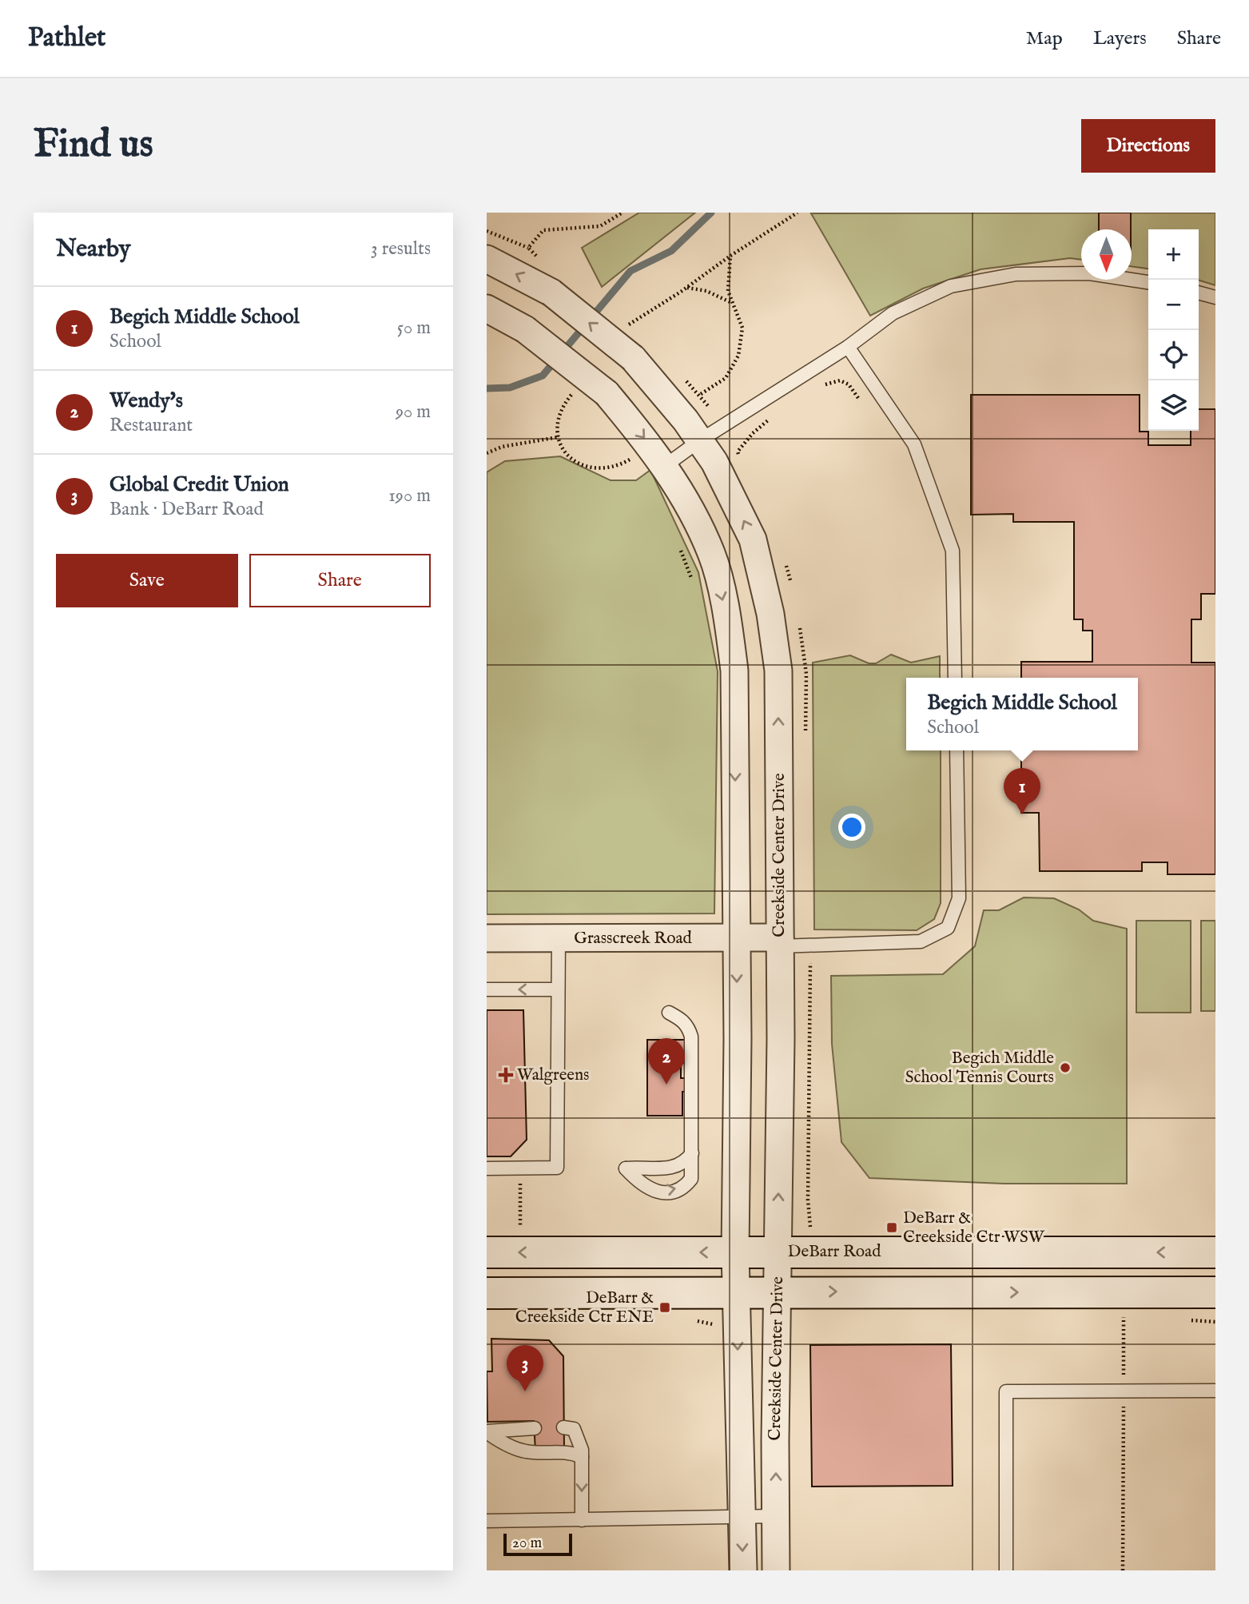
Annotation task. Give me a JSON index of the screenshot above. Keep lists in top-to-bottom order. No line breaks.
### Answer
{"streets":{"main road":["DeBarr Road"],"street":["Creekside Center Drive","Grasscreek Road"]},"crossings":[["Creekside Center Drive","Grasscreek Road"],["Creekside Center Drive","DeBarr Road"]],"places":{"other":["Begich Middle School Tennis Courts"],"health":["Walgreens"],"transit":["DeBarr & Creekside Ctr WSW","DeBarr & Creekside Ctr ENE"]},"scale_bar":"20 m","north":"bottom","page":{"header":"Pathlet","nav":["Map","Layers","Share"],"buttons":["Directions",["Save","Share"]],"title":"Find us","heading":["Nearby","3 results"],"map_buttons":["+","−"],"list":[{"mark":"1","name":"Begich Middle School","note":"School","value":"50 m"},{"mark":"2","name":"Wendy's","note":"Restaurant","value":"90 m"},{"mark":"3","name":"Global Credit Union","note":"Bank · DeBarr Road","value":"190 m"}],"popup":["Begich Middle School","School"],"pins":["1","2","3"],"scale":"20 m"}}
